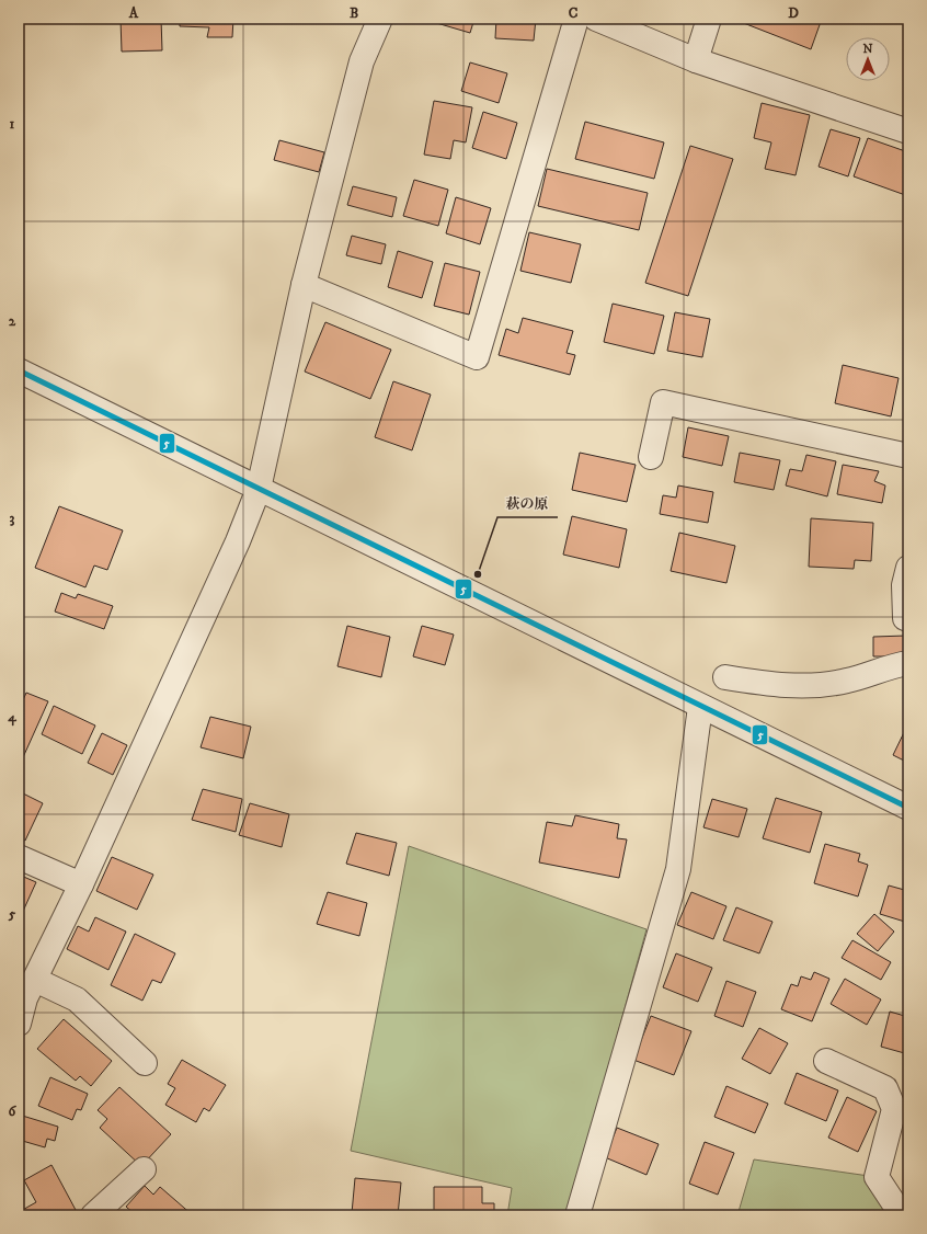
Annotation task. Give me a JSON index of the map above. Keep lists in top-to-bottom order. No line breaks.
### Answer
{"places":["萩の原"],"lines":["transit line 5"],"north":"top","grid":{"columns":["A","B","C","D"],"rows":["1","2","3","4","5","6"]}}
